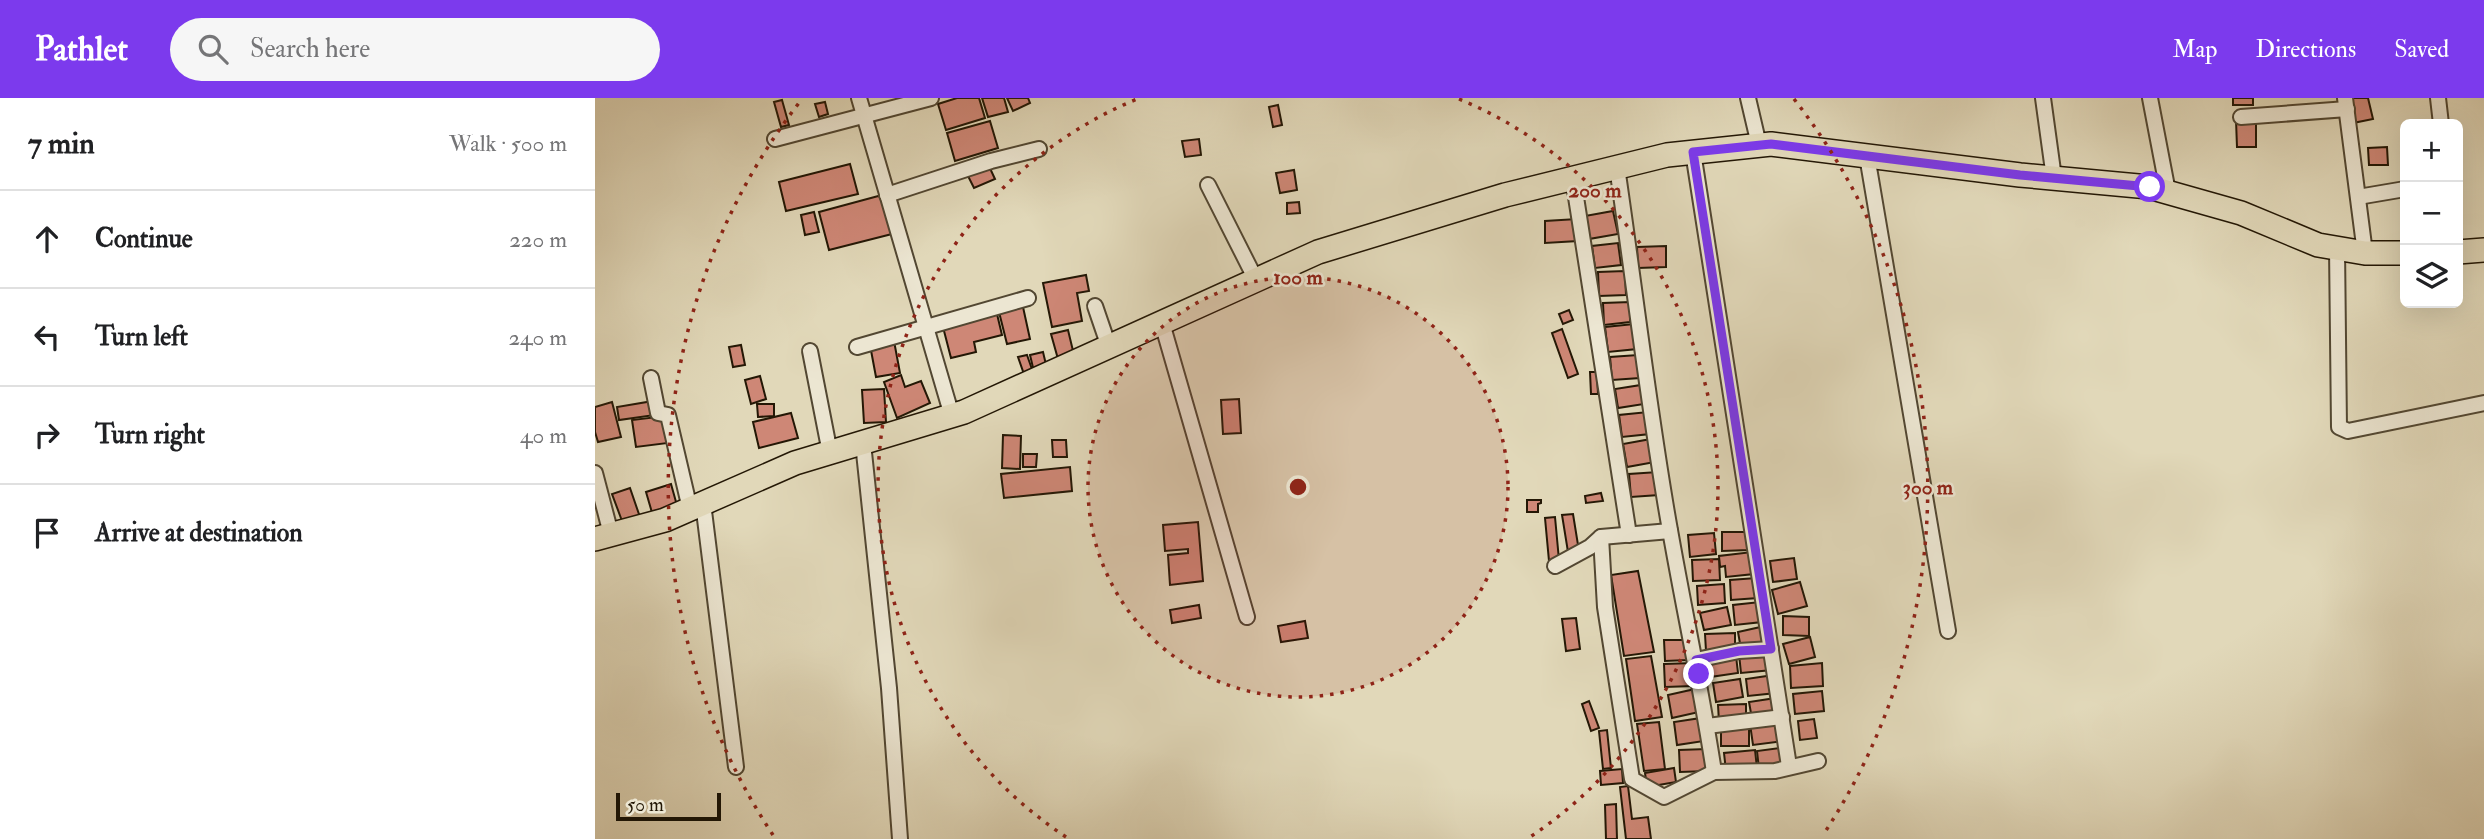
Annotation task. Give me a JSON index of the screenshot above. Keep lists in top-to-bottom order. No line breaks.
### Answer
{"scale_bar":"50 m","page":{"header":"Pathlet","search":"Search here","nav":["Map","Directions","Saved"],"heading":["7 min","Walk · 500 m"],"map_buttons":["+","−"],"list":[["Continue","220 m"],["Turn left","240 m"],["Turn right","40 m"],"Arrive at destination"],"scale":"50 m"},"rings":["200 m","100 m","300 m"]}
